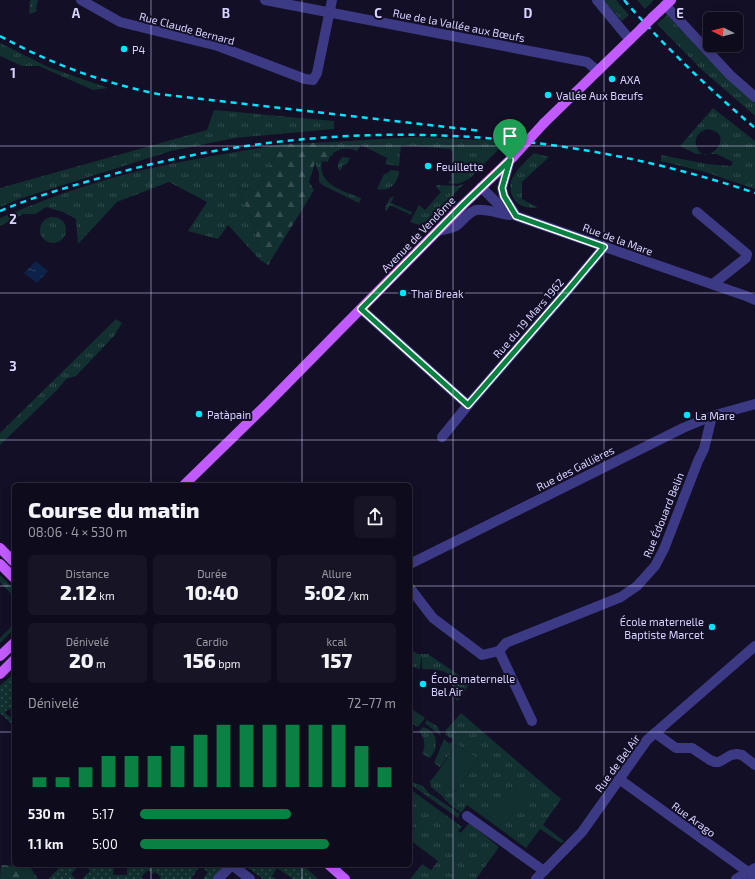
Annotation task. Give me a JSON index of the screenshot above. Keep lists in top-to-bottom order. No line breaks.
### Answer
{"streets":{"main road":["Avenue de Vendôme"],"street":["Rue de la Vallée aux Bœufs","Rue Claude Bernard","Rue de la Mare","Rue du 19 Mars 1962","Rue des Gallières","Rue Édouard Belin","Rue de Bel Air","Rue Arago"]},"crossings":[["Rue de la Vallée aux Bœufs","Rue Claude Bernard"],["Rue de la Vallée aux Bœufs","Avenue de Vendôme"],["Avenue de Vendôme","Rue de la Mare"],["Rue de la Mare","Rue du 19 Mars 1962"],["Rue des Gallières","Rue Édouard Belin"],["Rue de Bel Air","Rue Arago"]],"places":["P4","AXA","Vallée Aux Bœufs","Feuillette","Thaï Break","Patàpain","La Mare","École maternelle Baptiste Marcet","École maternelle Bel Air"],"north":"left","page":{"heading":["Course du matin","08:06 · 4 × 530 m"],"stats":[["Distance","2.12 km"],["Durée","10:40"],["Allure","5:02 /km"],["Dénivelé","20 m"],["Cardio","156 bpm"],["kcal","157"]],"chart":["Dénivelé","72–77 m"],"list":[{"name":"530 m","note":"5:17"},{"name":"1.1 km","note":"5:00"}]},"grid":{"columns":["A","B","C","D","E"],"rows":["1","2","3"]}}
